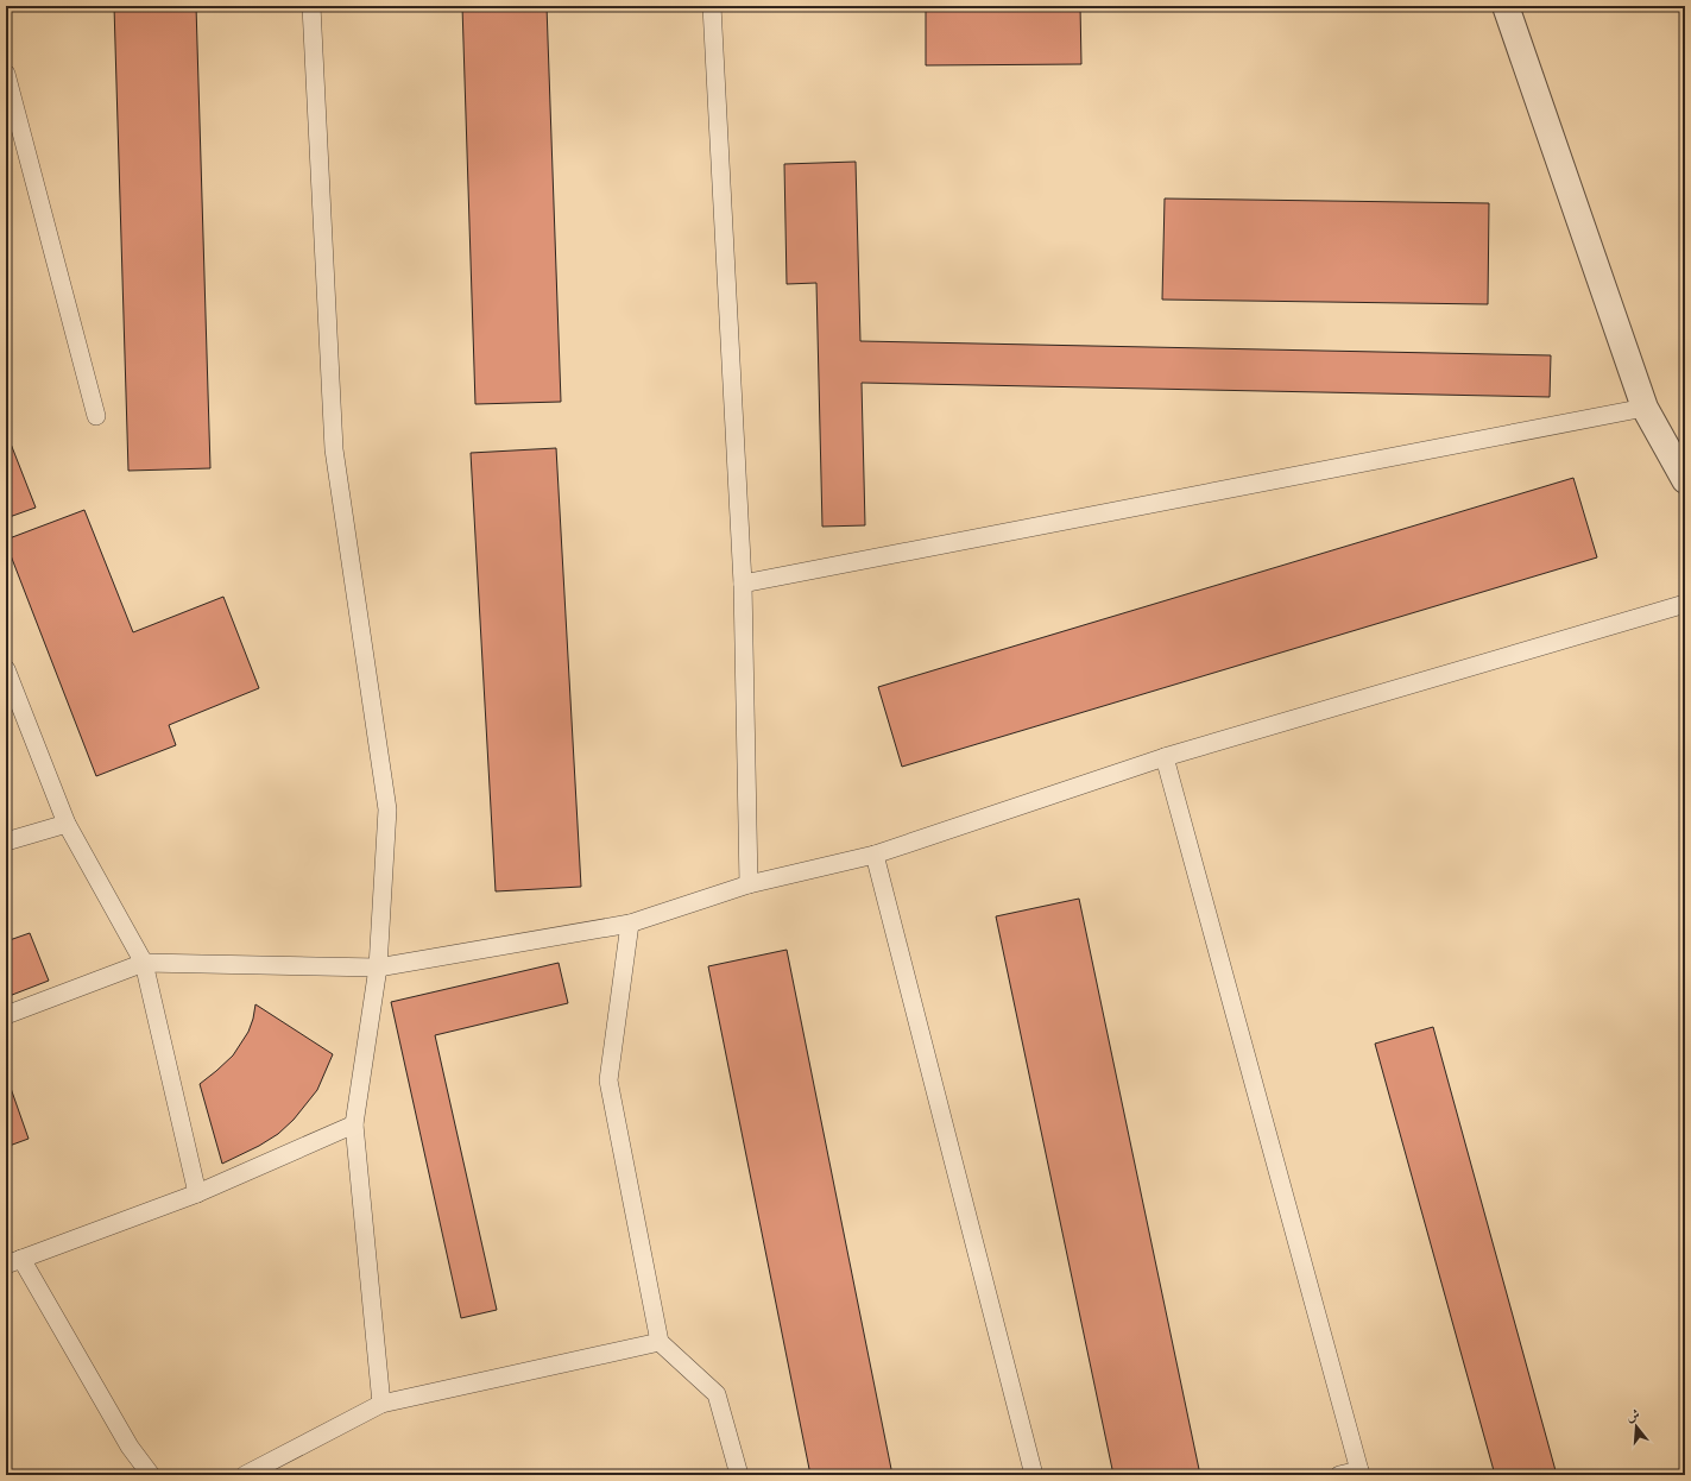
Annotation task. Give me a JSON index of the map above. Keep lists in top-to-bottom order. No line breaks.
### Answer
{"north":"top"}
